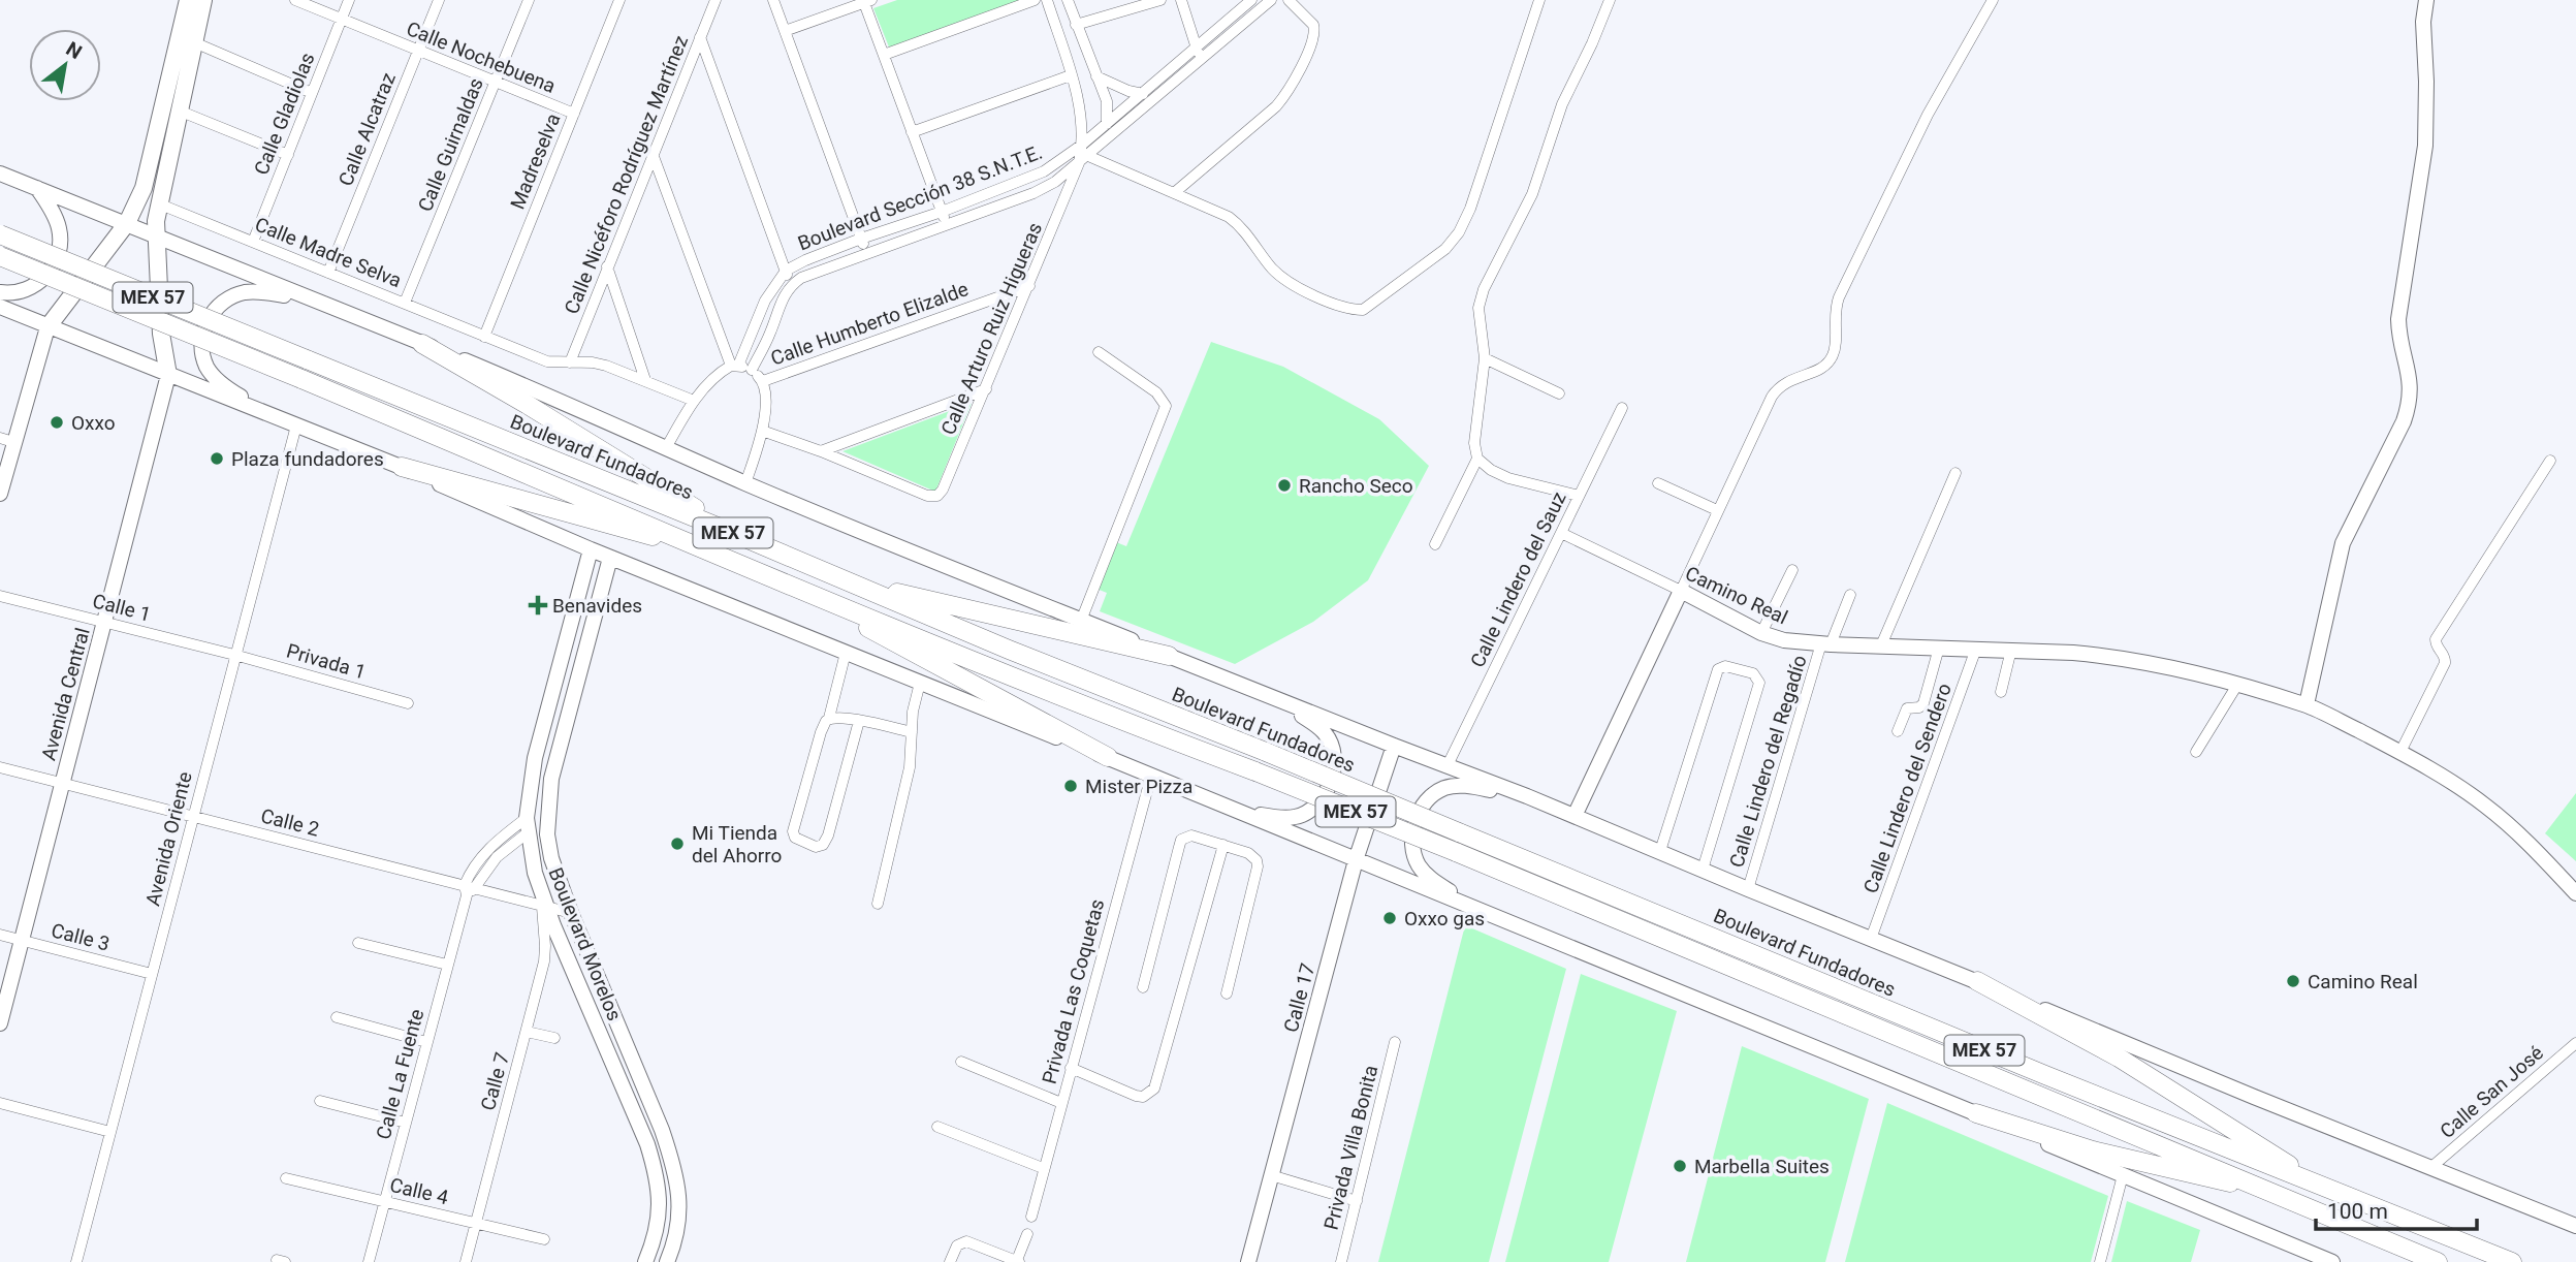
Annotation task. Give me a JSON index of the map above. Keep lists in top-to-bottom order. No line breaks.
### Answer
{"streets":{"highway":["MEX 57","Boulevard Fundadores"],"main road":["Camino Real","Avenida Central","Boulevard Morelos","Calle 17"],"street":["Calle Nochebuena","Calle Gladiolas","Calle Alcatraz","Calle Guirnaldas","Madreselva","Calle Nicéforo Rodríguez Martínez","Boulevard Sección 38 S.N.T.E.","Calle Madre Selva","Calle Humberto Elizalde","Calle Arturo Ruiz Higueras","Calle Lindero del Sauz","Calle 1","Privada 1","Calle Lindero del Regadío","Calle Lindero del Sendero","Calle 2","Avenida Oriente","Calle 3","Privada Las Coquetas","Calle La Fuente","Calle 7","Calle San José","Privada Villa Bonita","Calle 4"]},"crossings":[["Calle Nochebuena","Calle Gladiolas"],["Calle Nochebuena","Calle Alcatraz"],["Calle Nochebuena","Calle Guirnaldas"],["Calle Nochebuena","Madreselva"],["Calle Gladiolas","Calle Madre Selva"],["Calle Alcatraz","Calle Madre Selva"],["Calle Guirnaldas","Calle Madre Selva"],["Madreselva","Calle Madre Selva"],["Calle Nicéforo Rodríguez Martínez","Calle Madre Selva"],["Boulevard Sección 38 S.N.T.E.","Calle Madre Selva"],["Boulevard Sección 38 S.N.T.E.","Calle Arturo Ruiz Higueras"],["Calle Humberto Elizalde","Calle Arturo Ruiz Higueras"],["Calle Lindero del Sauz","Camino Real"],["Camino Real","Calle Lindero del Regadío"],["Camino Real","Calle Lindero del Sendero"],["Calle 1","Privada 1"],["Calle 1","Avenida Central"],["Calle 1","Avenida Oriente"],["Privada 1","Avenida Oriente"],["Avenida Central","Calle 2"],["Avenida Central","Calle 3"],["Calle 2","Avenida Oriente"],["Calle 2","Boulevard Morelos"],["Calle 2","Calle La Fuente"],["Calle 2","Calle 7"],["Avenida Oriente","Calle 3"],["Boulevard Morelos","Calle La Fuente"],["Boulevard Morelos","Calle 7"],["Calle La Fuente","Calle 4"],["Calle 7","Calle 4"]],"places":{"other":["Oxxo","Plaza fundadores","Rancho Seco","Mister Pizza","Mi Tienda del Ahorro","Oxxo gas","Camino Real","Marbella Suites"],"health":["Benavides"]},"scale_bar":"100 m","north":"top right"}
